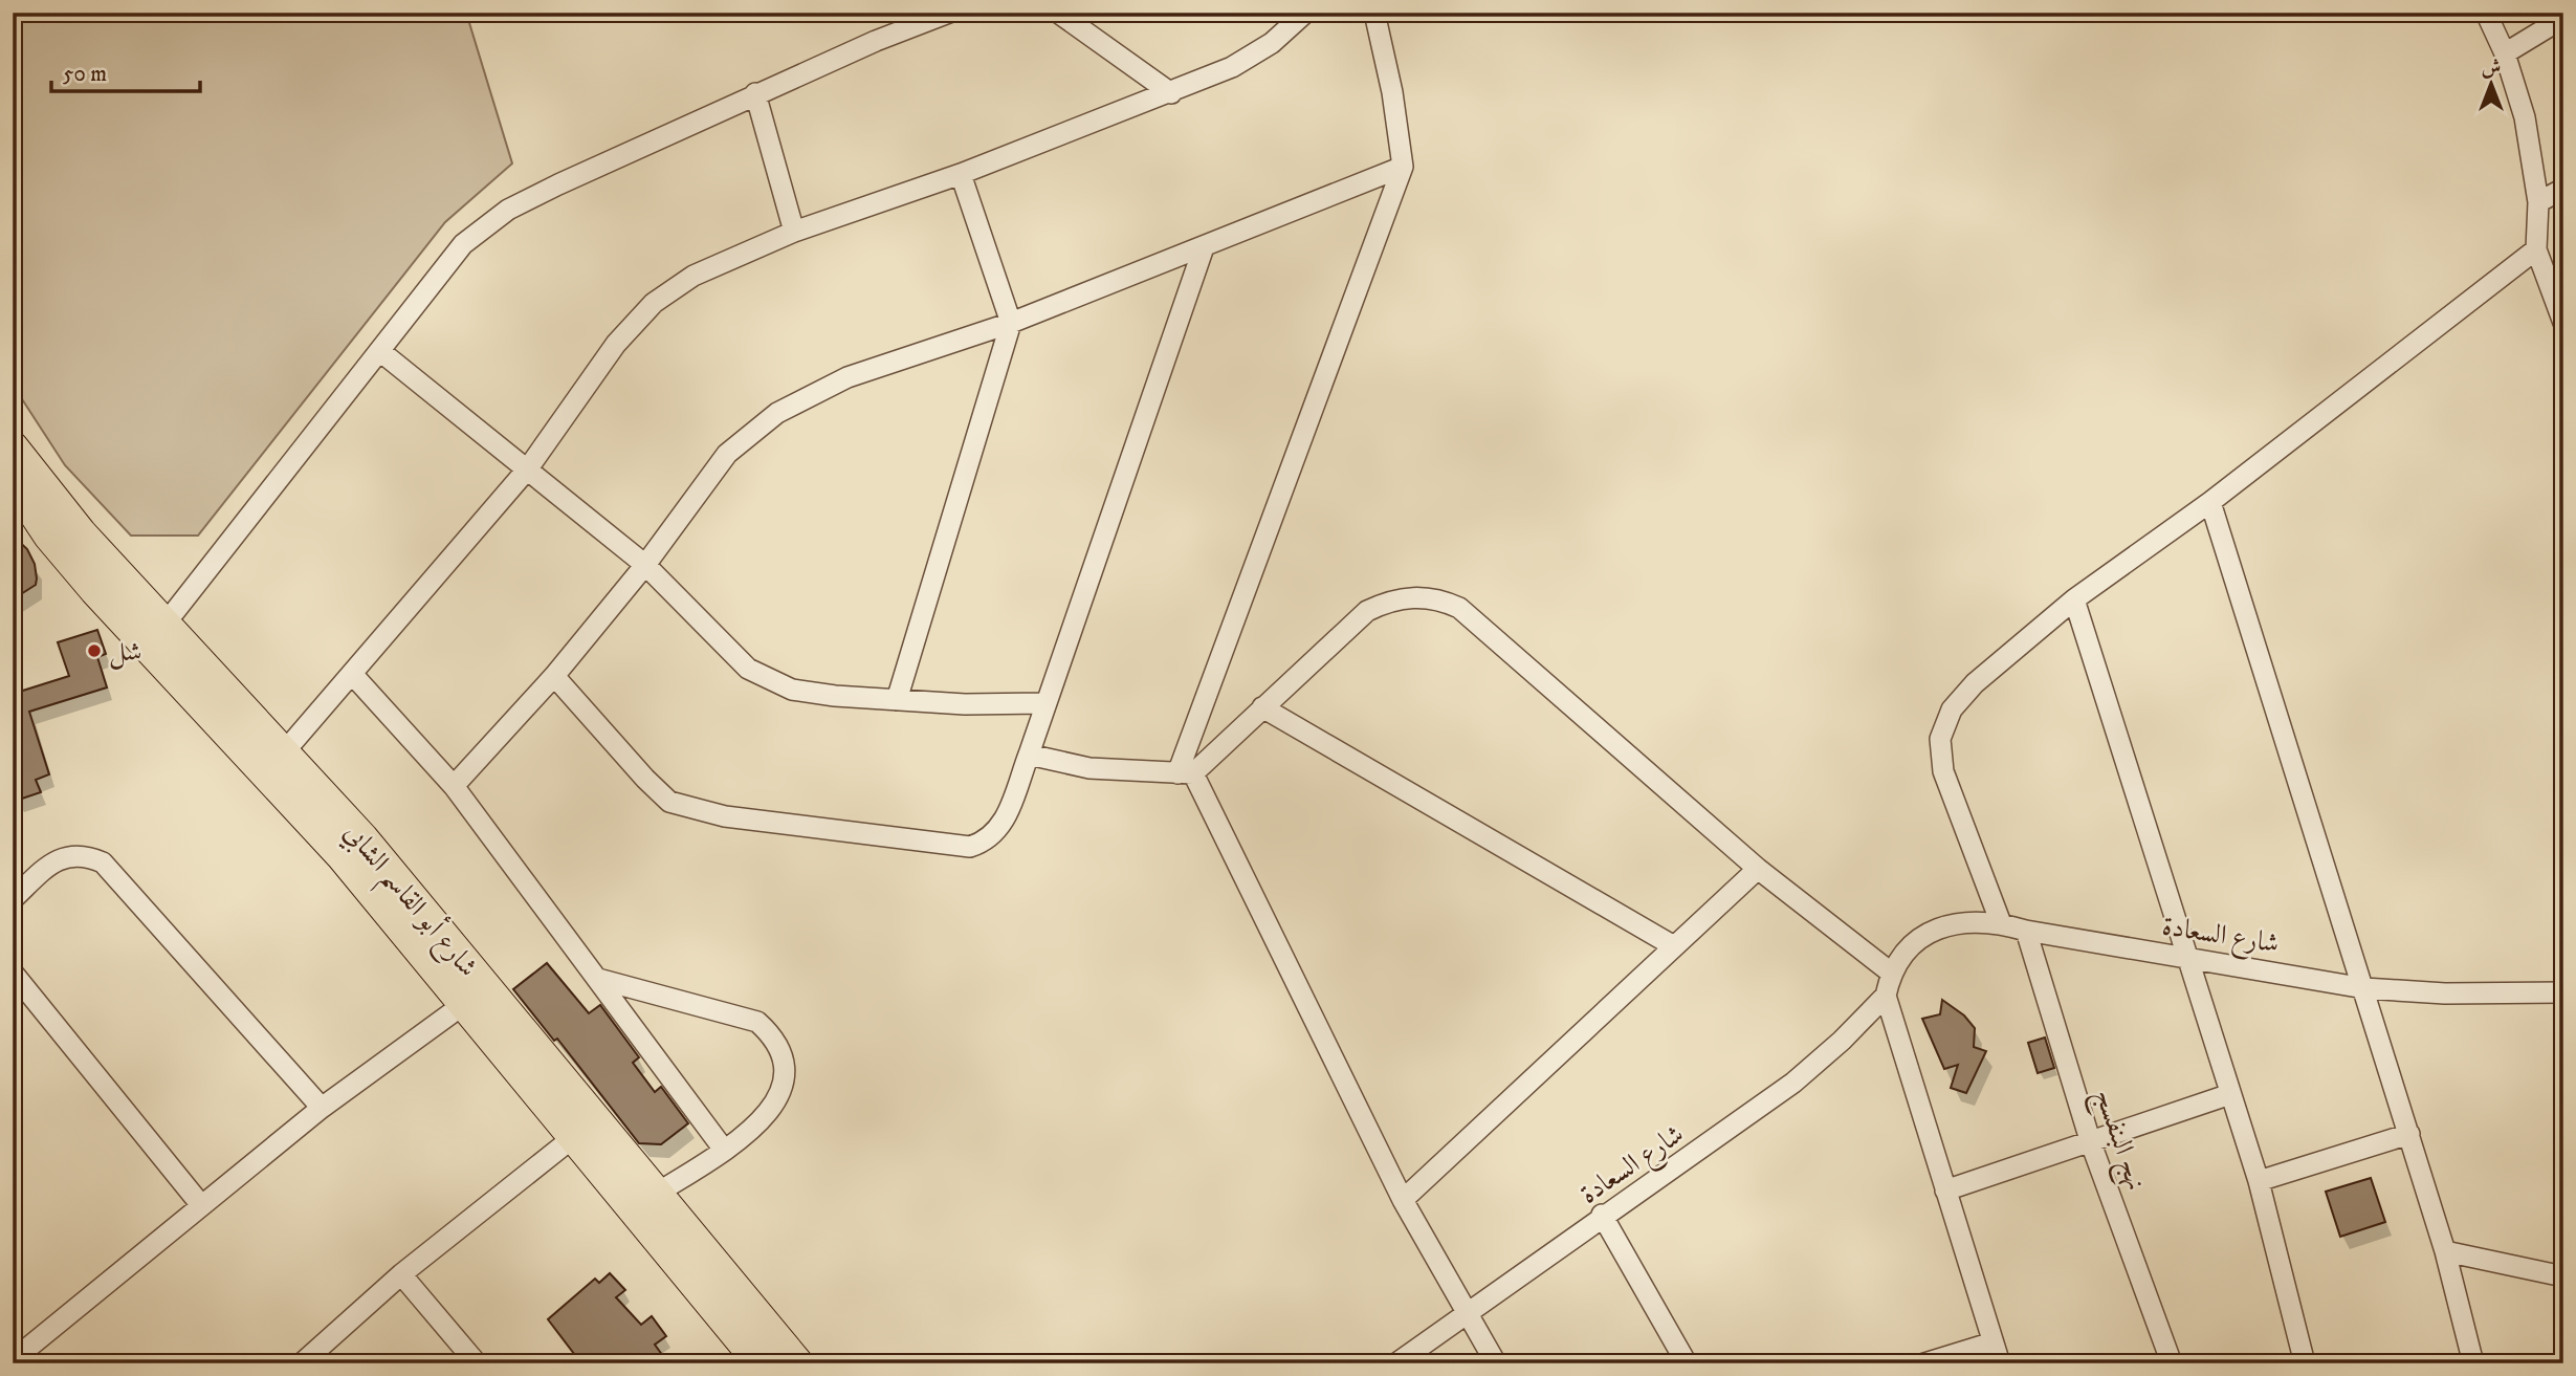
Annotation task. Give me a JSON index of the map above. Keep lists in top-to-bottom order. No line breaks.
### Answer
{"streets":{"main road":["شارع أبو القاسم الشابي"],"street":["شارع السعادة","نهج البنفسج"]},"crossings":[["شارع السعادة","نهج البنفسج"]],"places":["شل"],"scale_bar":"50 m","north":"top"}
